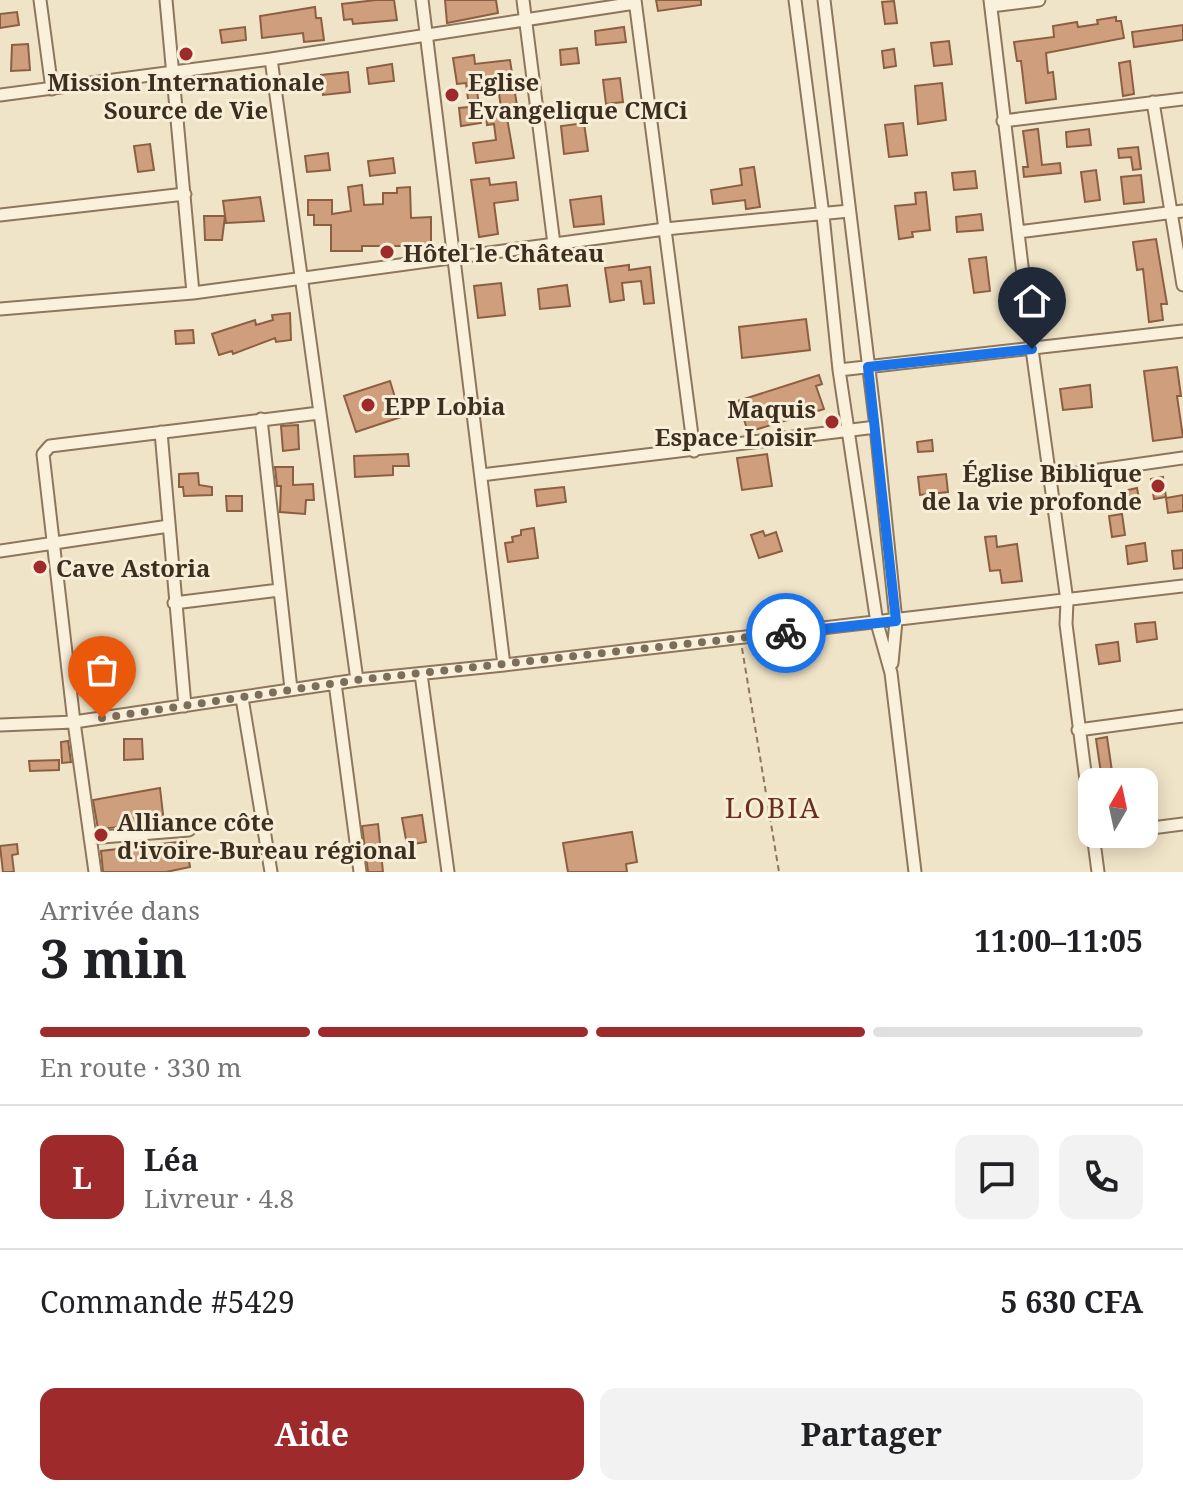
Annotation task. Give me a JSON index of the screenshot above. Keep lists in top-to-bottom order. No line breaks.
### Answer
{"districts":["LOBIA"],"places":["Mission Internationale Source de Vie","Eglise Evangelique CMCi","Hôtel le Château","EPP Lobia","Maquis Espace Loisir","Église Biblique de la vie profonde","Cave Astoria","Alliance côte d'ivoire-Bureau régional"],"north":"top","page":{"heading":["3 min","Arrivée dans","11:00–11:05"],"panel":["Léa","Livreur · 4.8","Commande #5429","5 630 CFA"],"bar":"En route · 330 m","round":"L","buttons":["Aide","Partager"]}}
